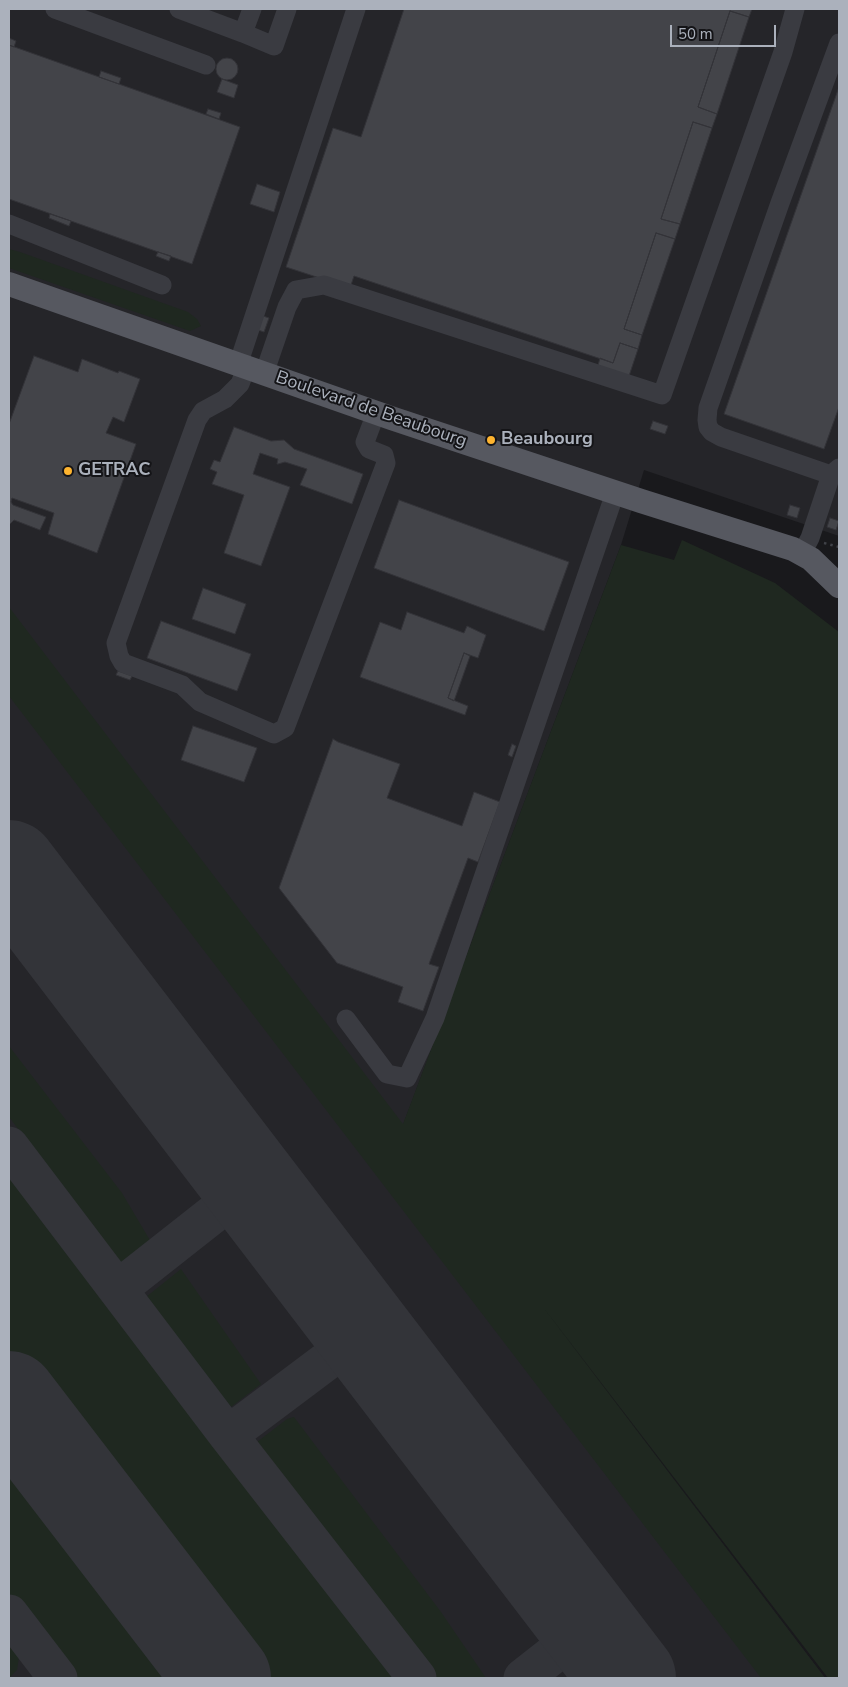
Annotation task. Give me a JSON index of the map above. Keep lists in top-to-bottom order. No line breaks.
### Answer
{"streets":{"main road":["Boulevard de Beaubourg"]},"places":["Beaubourg","GETRAC"],"scale_bar":"50 m"}
